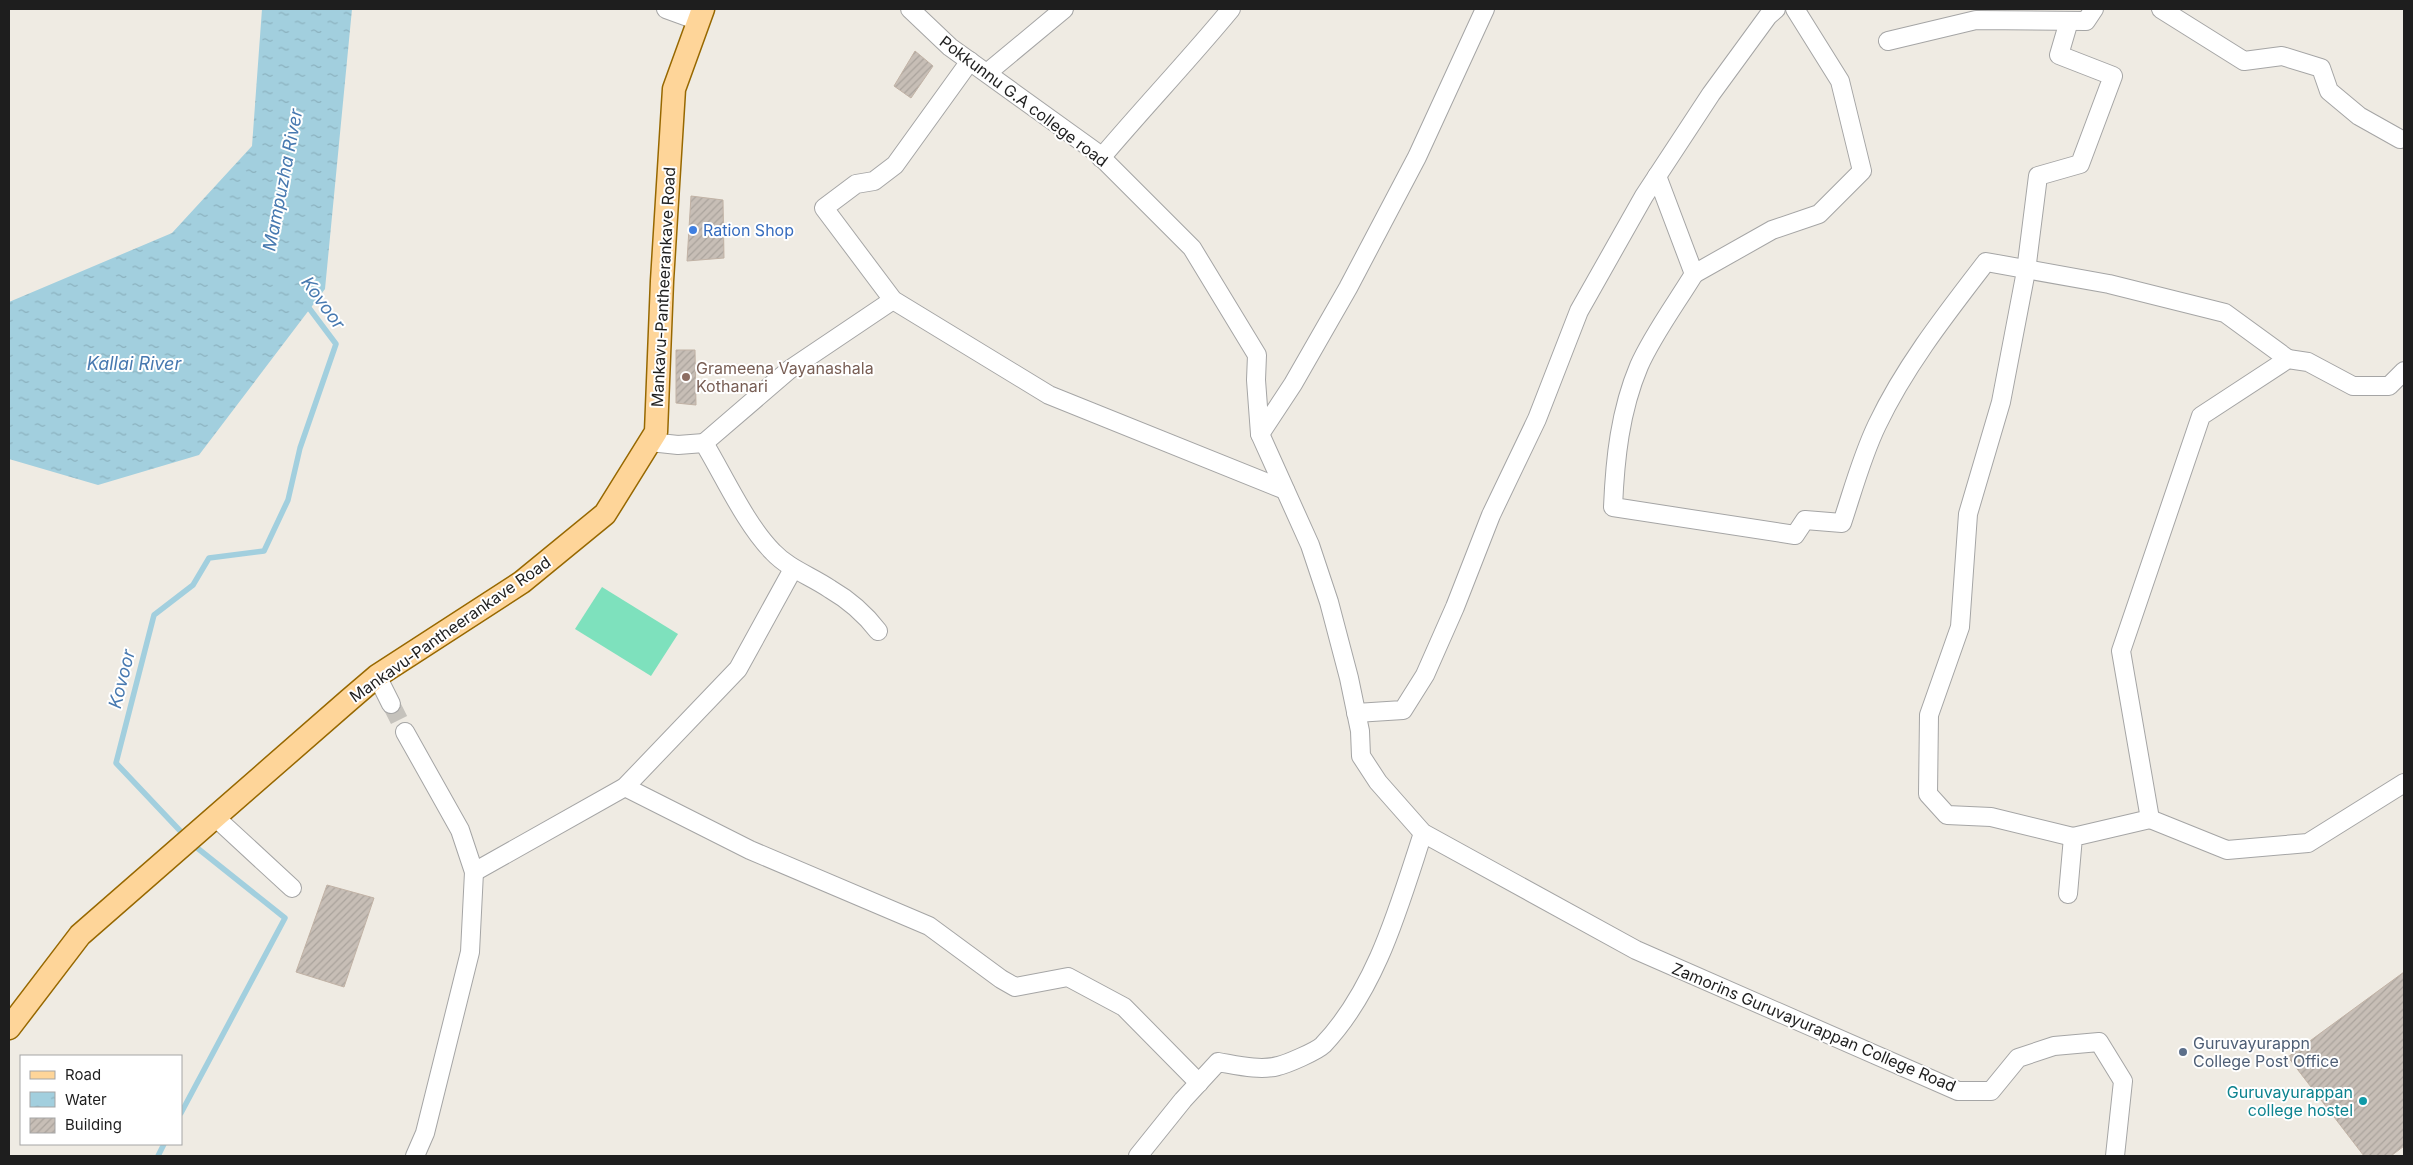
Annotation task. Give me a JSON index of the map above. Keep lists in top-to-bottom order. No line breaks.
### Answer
{"streets":{"main road":["Mankavu-Pantheerankave Road"],"street":["Pokkunnu G.A college road","Zamorins Guruvayurappan College Road"]},"crossings":[["Pokkunnu G.A college road","Zamorins Guruvayurappan College Road"]],"water":["Mampuzha River","Kovoor","Kallai River"],"places":["Ration Shop","Grameena Vayanashala Kothanari","Guruvayurappn College Post Office","Guruvayurappan college hostel"],"legend":["Road","Water","Building"]}
